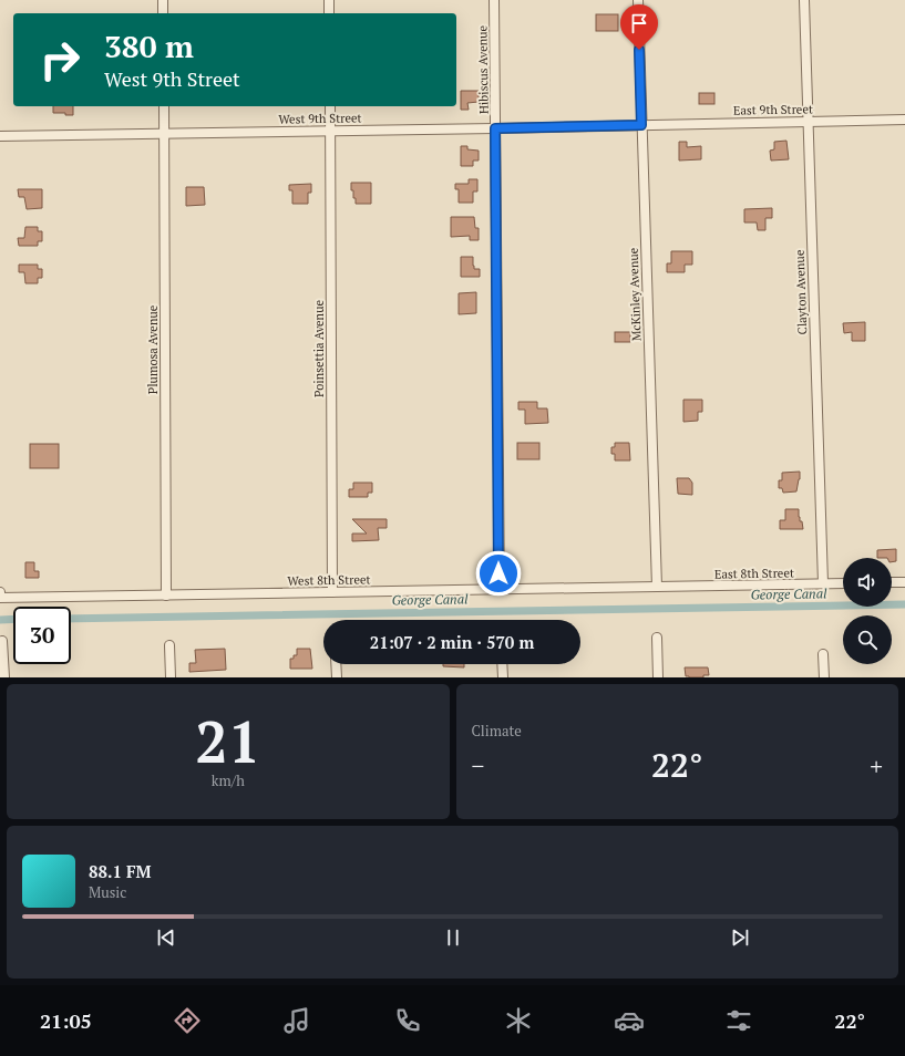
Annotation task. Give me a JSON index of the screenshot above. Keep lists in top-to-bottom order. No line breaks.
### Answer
{"streets":{"street":["Hibiscus Avenue","East 9th Street","West 9th Street","Clayton Avenue","McKinley Avenue","Poinsettia Avenue","Plumosa Avenue","East 8th Street","West 8th Street"]},"crossings":[["Hibiscus Avenue","West 9th Street"],["Hibiscus Avenue","West 8th Street"],["East 9th Street","West 9th Street"],["East 9th Street","Clayton Avenue"],["East 9th Street","McKinley Avenue"],["West 9th Street","McKinley Avenue"],["West 9th Street","Poinsettia Avenue"],["West 9th Street","Plumosa Avenue"],["Clayton Avenue","East 8th Street"],["McKinley Avenue","East 8th Street"],["McKinley Avenue","West 8th Street"],["Poinsettia Avenue","West 8th Street"],["Plumosa Avenue","West 8th Street"],["East 8th Street","West 8th Street"]],"water":["George Canal"],"page":{"turn":["380 m","West 9th Street"],"limit":"30","trip":"21:07 · 2 min · 570 m","tile":[["21","km/h"],"Climate"],"heat":["−","22°","+"],"song":["88.1 FM","Music"],"tabs":["21:05","22°"]}}
